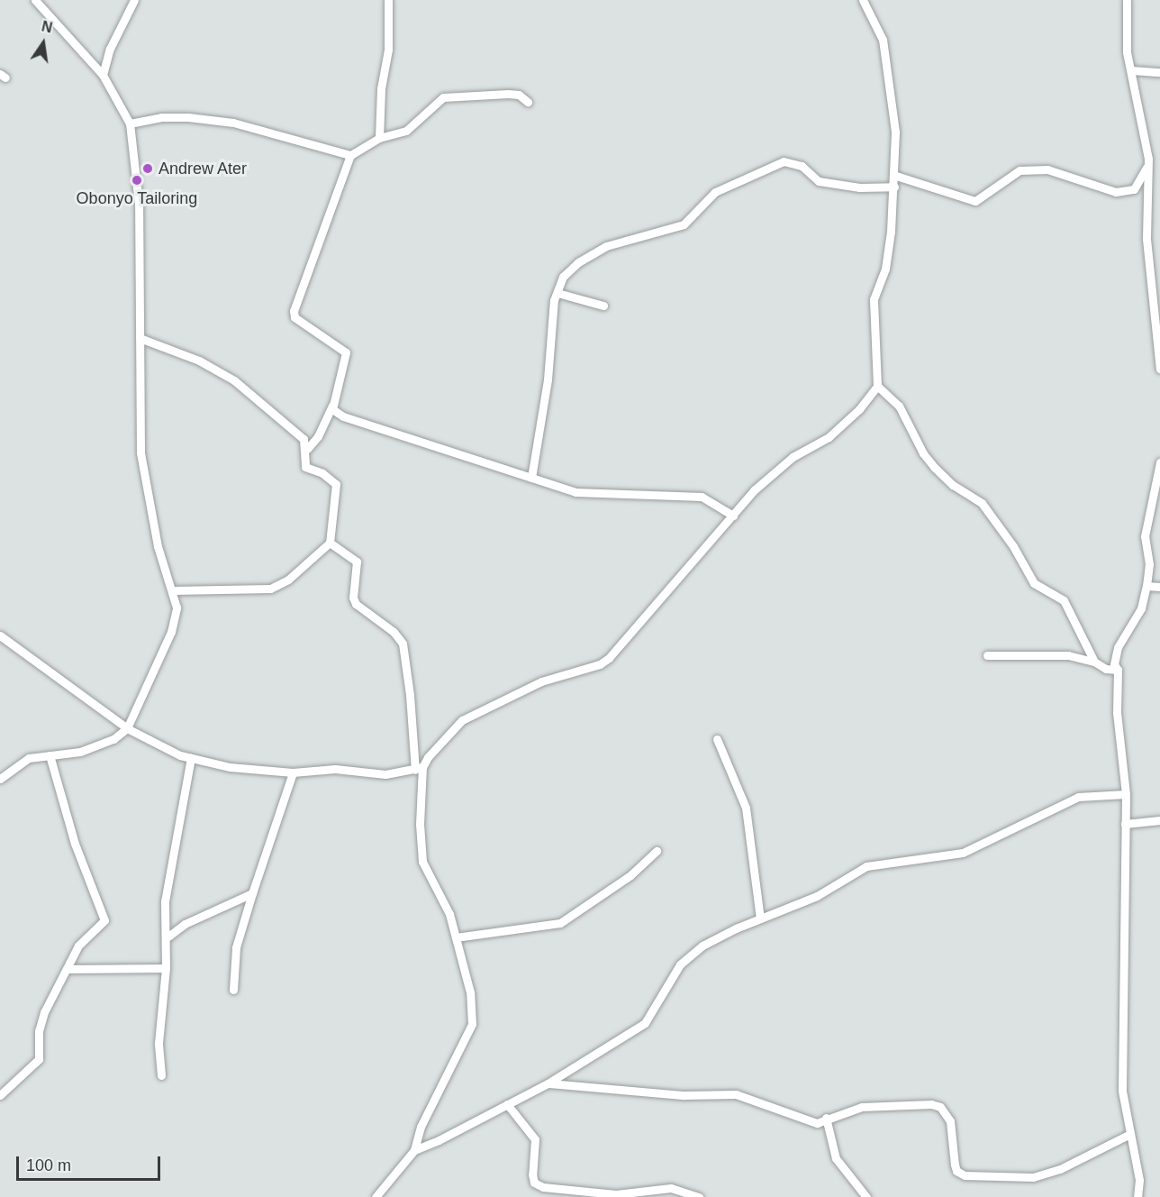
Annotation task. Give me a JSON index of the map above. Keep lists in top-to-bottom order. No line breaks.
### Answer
{"places":["Andrew Ater","Obonyo Tailoring"],"scale_bar":"100 m","north":"top"}
